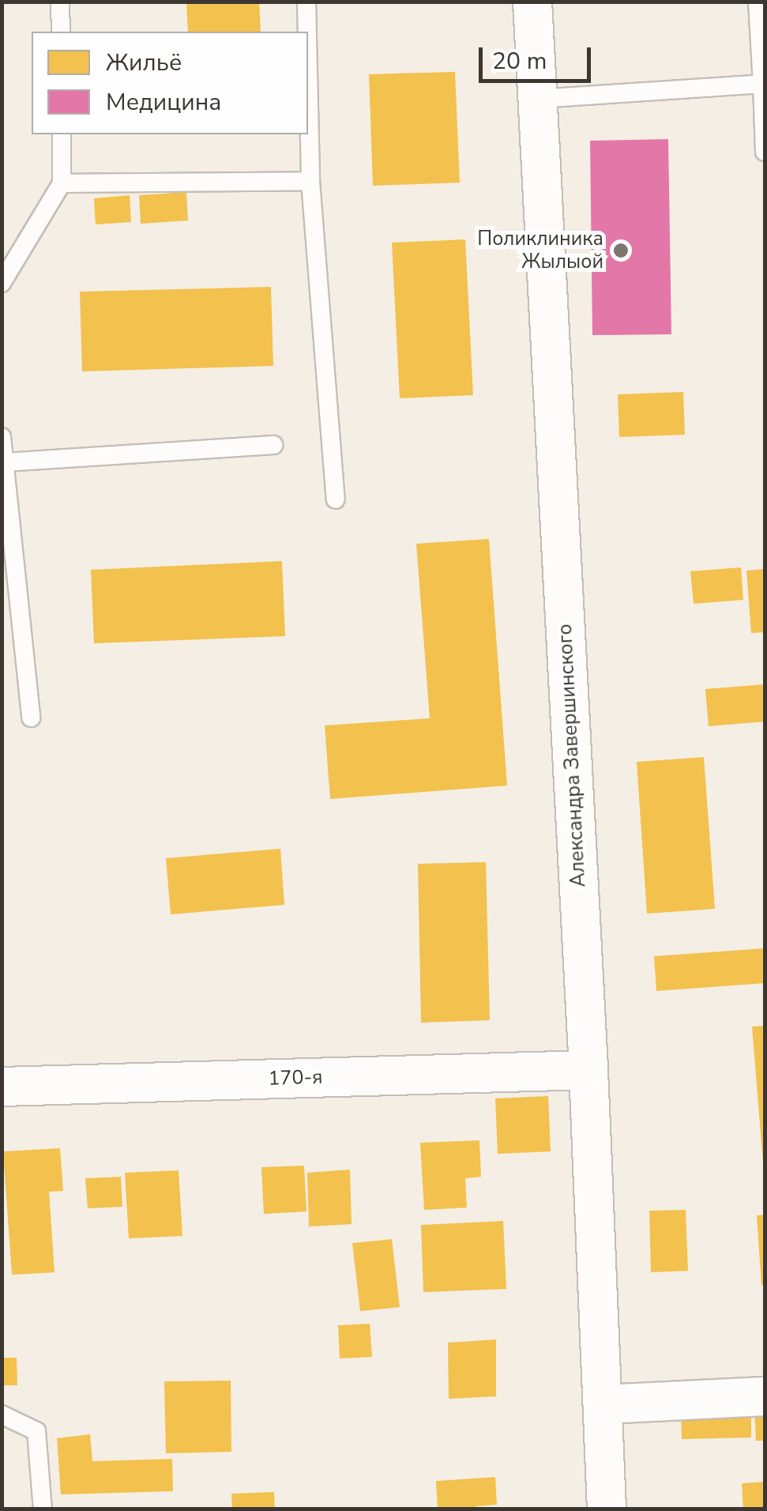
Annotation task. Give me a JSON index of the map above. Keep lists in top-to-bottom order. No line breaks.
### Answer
{"streets":{"street":["Александра Завершинского","170-я"]},"crossings":[["Александра Завершинского","170-я"]],"places":["Поликлиника Жылыой"],"legend":["Жильё","Медицина"],"scale_bar":"20 m"}
